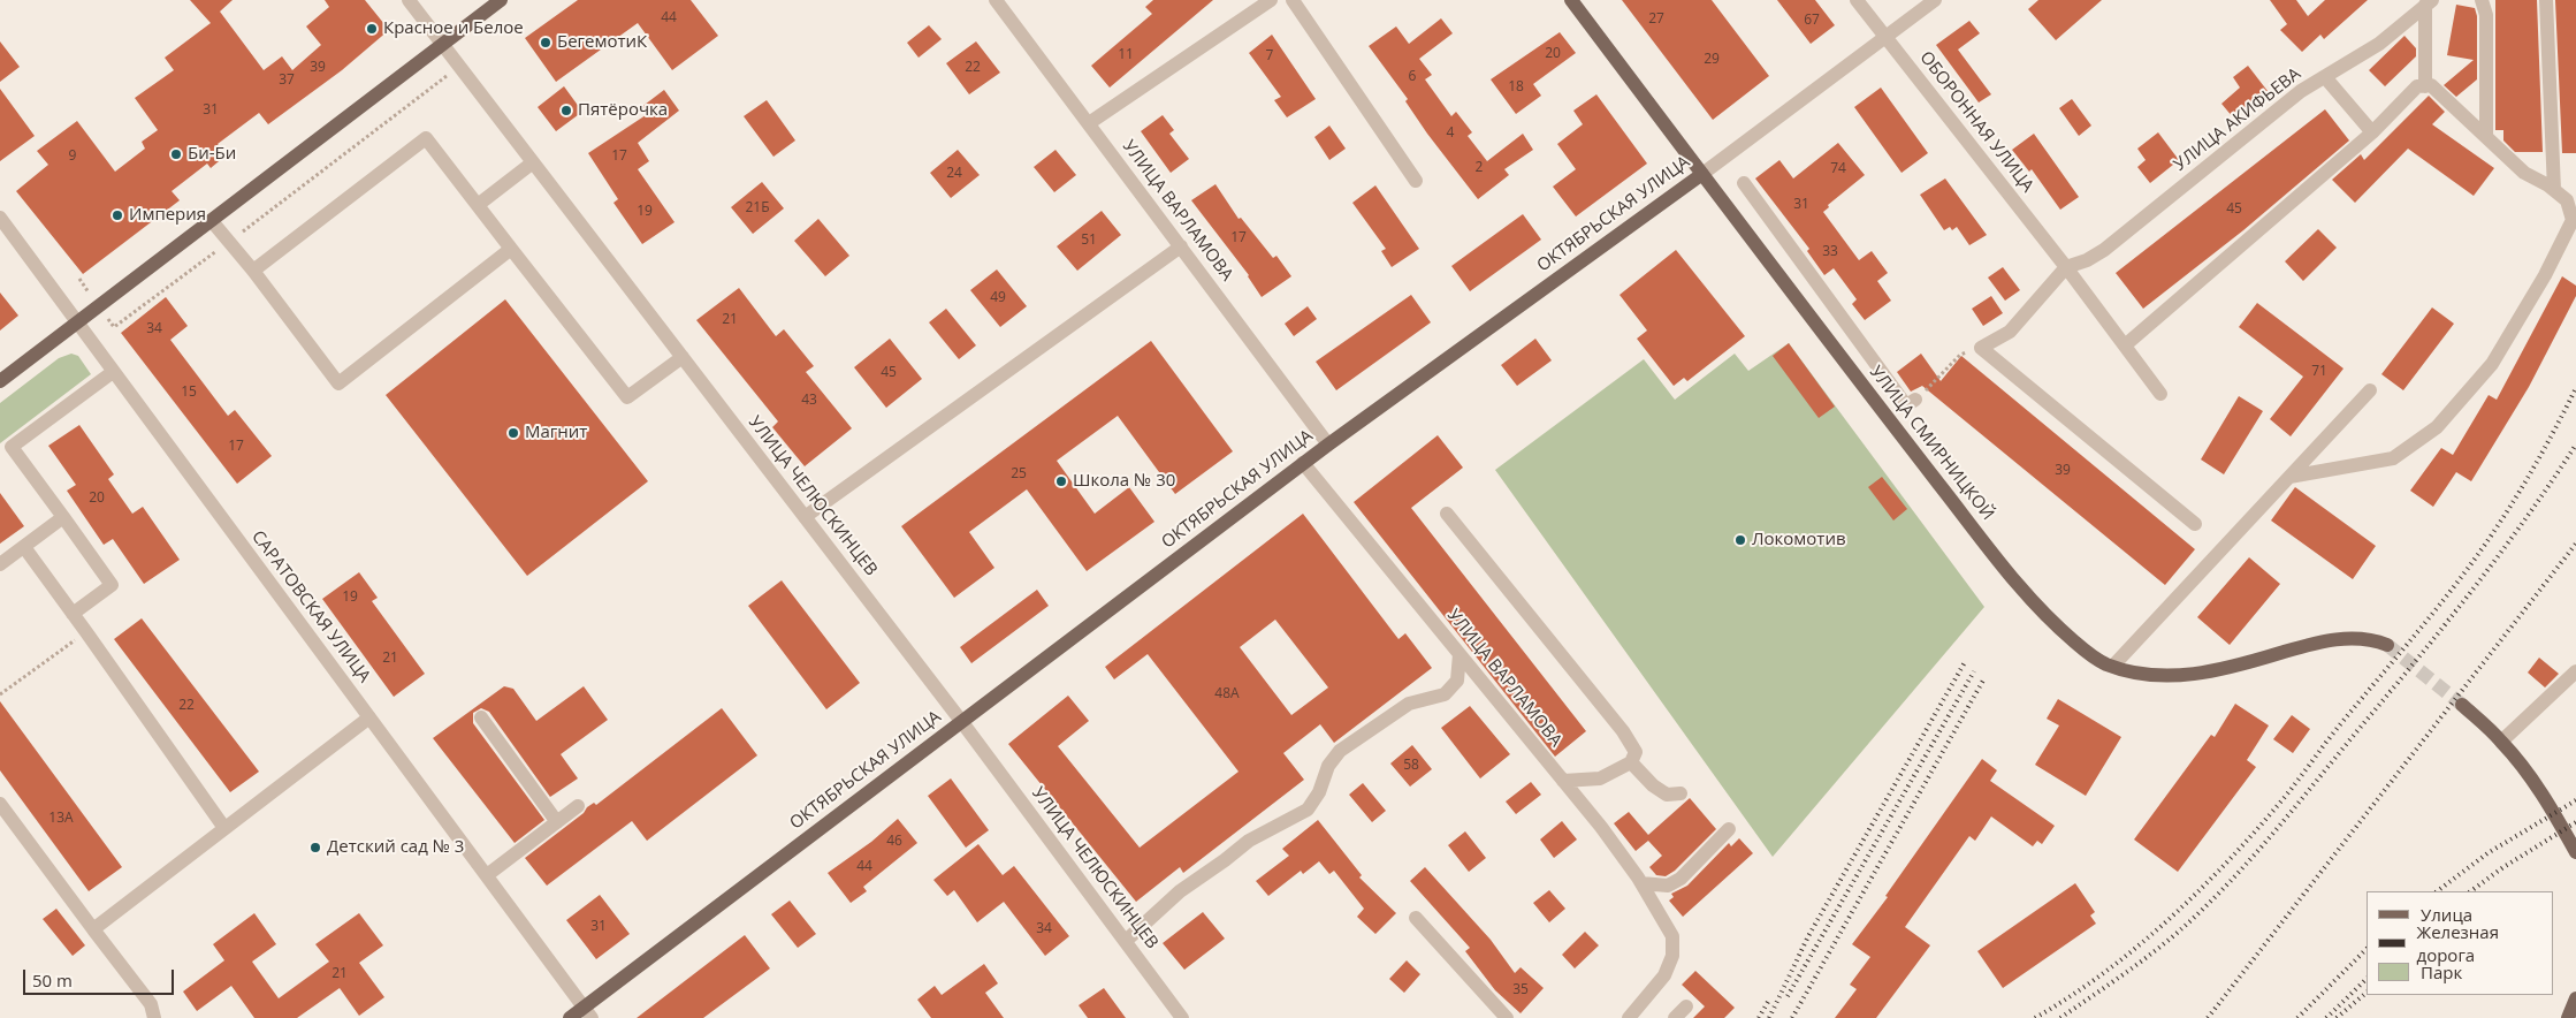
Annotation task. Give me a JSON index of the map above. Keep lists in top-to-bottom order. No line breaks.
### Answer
{"streets":{"main road":["ОКТЯБРЬСКАЯ УЛИЦА","УЛИЦА СМИРНИЦКОЙ"],"street":["УЛИЦА АКИФЬЕВА","ОБОРОННАЯ УЛИЦА","УЛИЦА ВАРЛАМОВА","УЛИЦА ЧЕЛЮСКИНЦЕВ","САРАТОВСКАЯ УЛИЦА"]},"crossings":[["УЛИЦА АКИФЬЕВА","ОБОРОННАЯ УЛИЦА"],["ОБОРОННАЯ УЛИЦА","ОКТЯБРЬСКАЯ УЛИЦА"],["УЛИЦА ВАРЛАМОВА","ОКТЯБРЬСКАЯ УЛИЦА"],["ОКТЯБРЬСКАЯ УЛИЦА","УЛИЦА СМИРНИЦКОЙ"],["ОКТЯБРЬСКАЯ УЛИЦА","УЛИЦА ЧЕЛЮСКИНЦЕВ"],["ОКТЯБРЬСКАЯ УЛИЦА","САРАТОВСКАЯ УЛИЦА"]],"places":["Красное и Белое","БегемотиК","Пятёрочка","Би-Би","Империя","Магнит","Школа № 30","Локомотив","Детский сад № 3"],"house_numbers":["44","27","67","20","11","7","29","39","22","6","37","18","31","4","9","17","2","74","24","31","21Б","45","19","17","51","33","49","21","34","71","45","15","43","17","39","25","20","19","21","48А","22","58","13А","46","44","31","34","21","35"],"legend":["Улица","Железная дорога","Парк"],"scale_bar":"50 m"}
